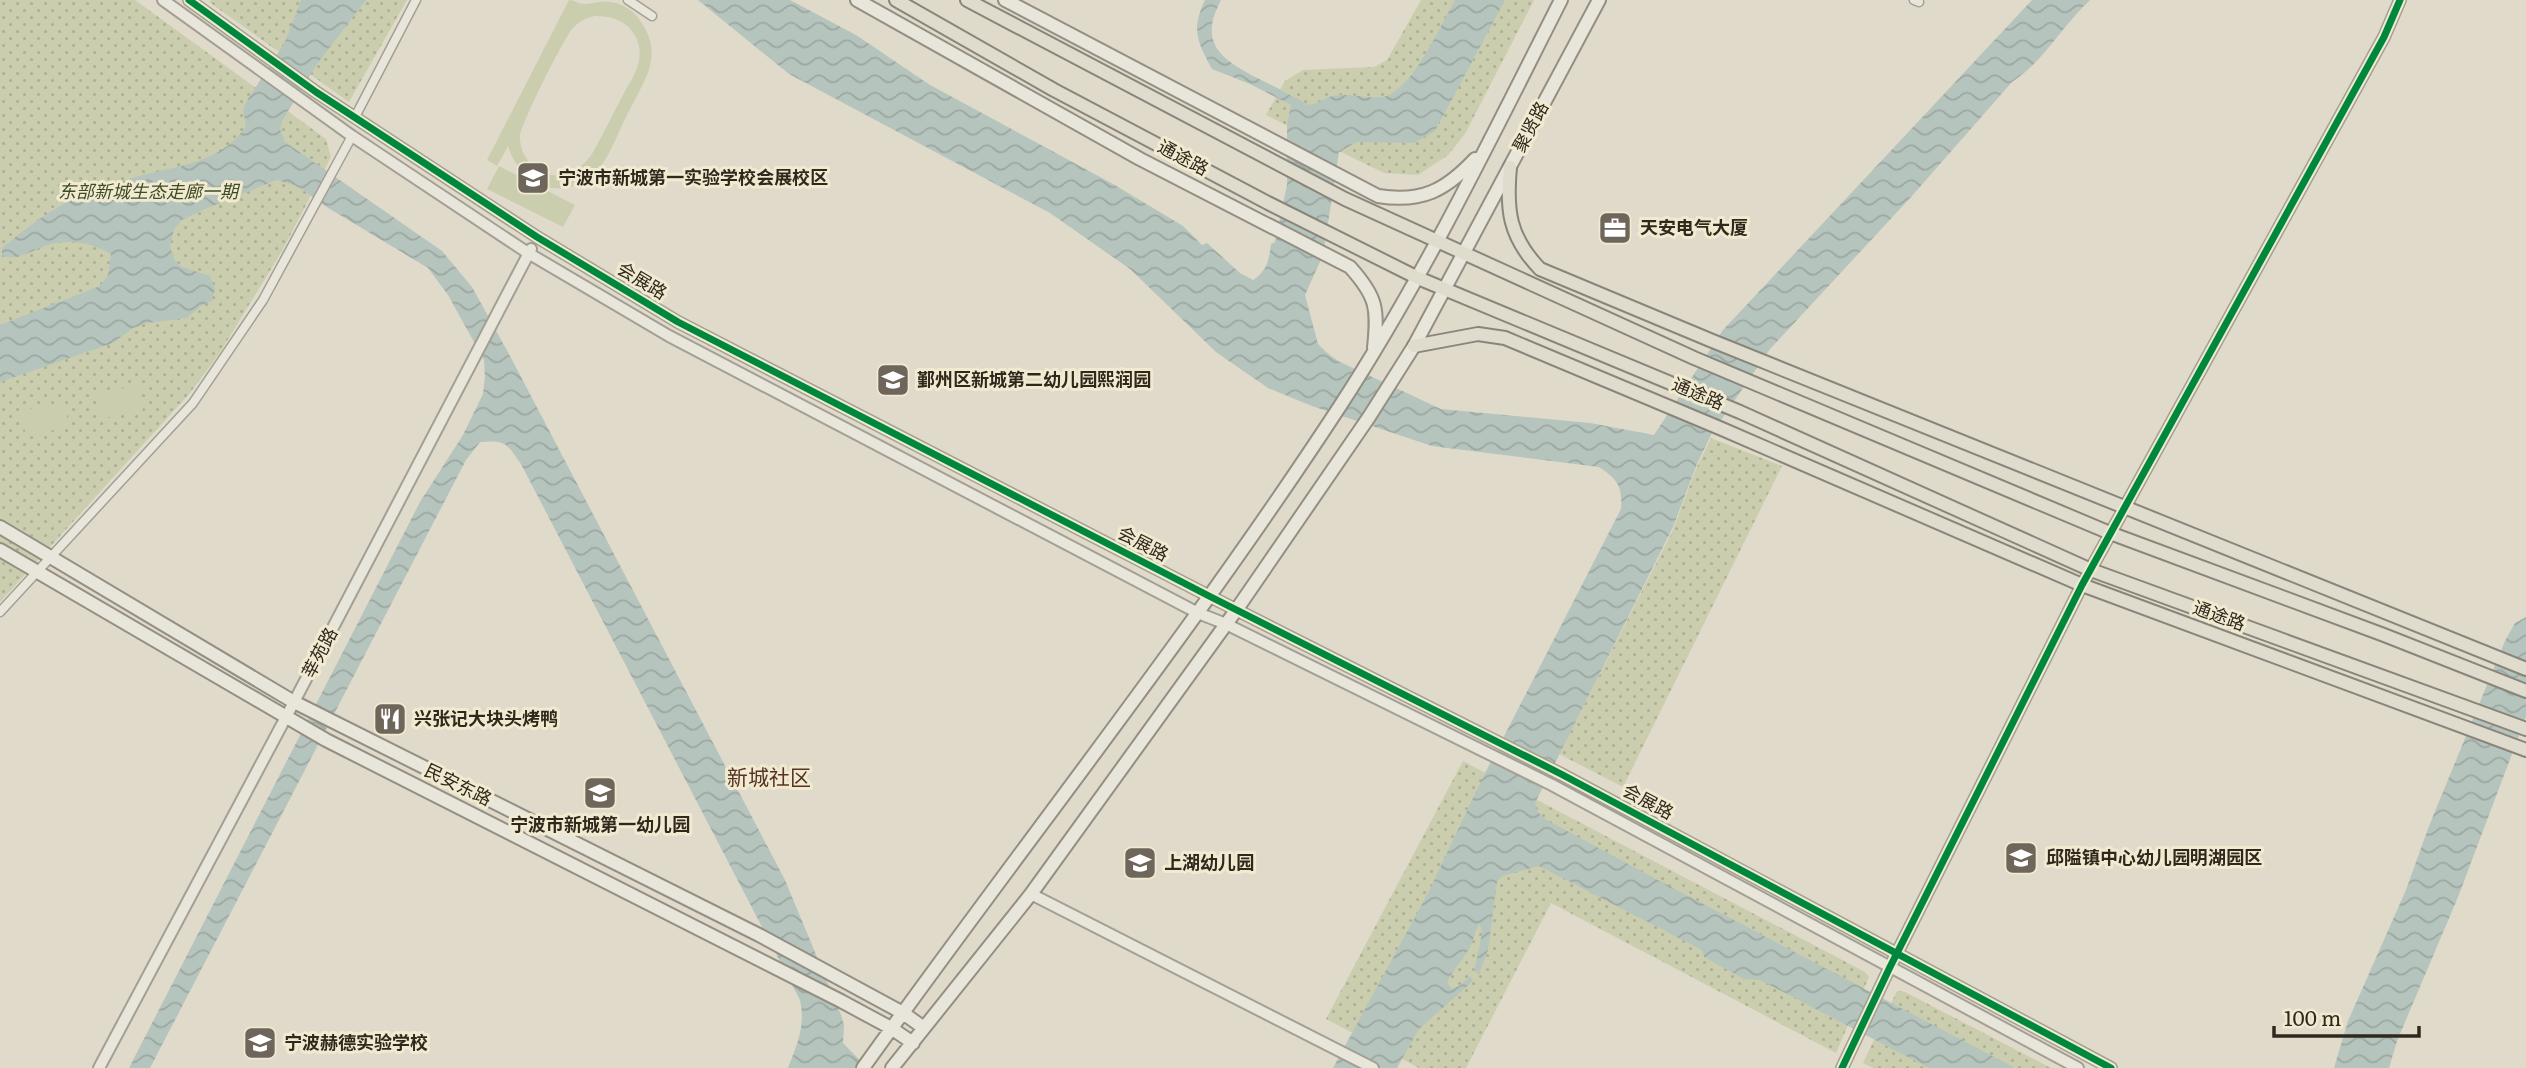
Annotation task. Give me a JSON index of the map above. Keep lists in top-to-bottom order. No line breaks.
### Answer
{"streets":{"main road":["聚贤路","通途路","民安东路"],"street":["会展路","莘苑路"]},"crossings":[["聚贤路","通途路"],["聚贤路","会展路"],["聚贤路","民安东路"],["会展路","莘苑路"],["莘苑路","民安东路"]],"districts":["新城社区"],"parks":["东部新城生态走廊一期"],"places":{"school or university":["宁波市新城第一实验学校会展校区","鄞州区新城第二幼儿园熙润园","宁波市新城第一幼儿园","邱隘镇中心幼儿园明湖园区","上湖幼儿园","宁波赫德实验学校"],"office":["天安电气大厦"],"restaurant":["兴张记大块头烤鸭"]},"scale_bar":"100 m"}
